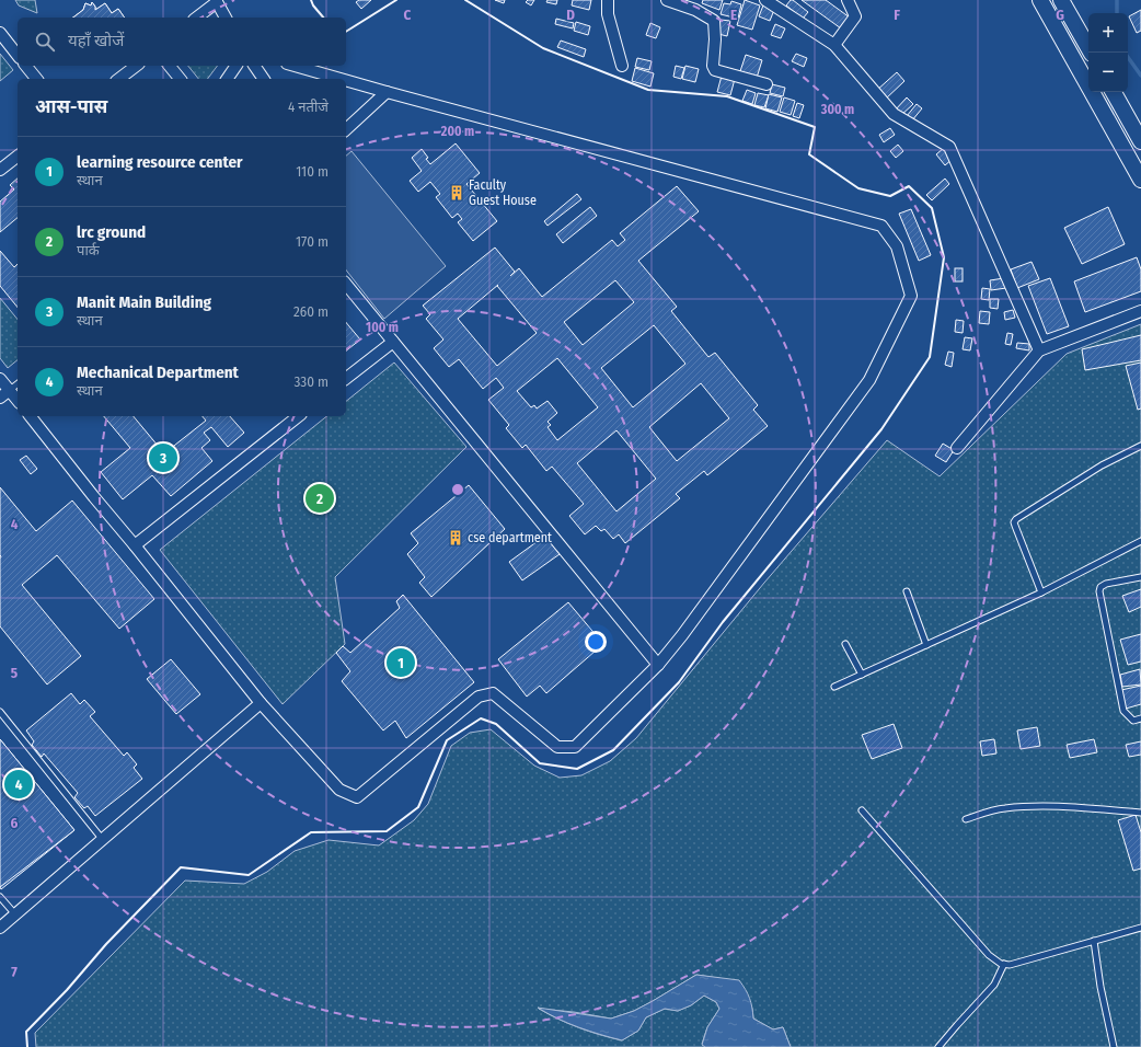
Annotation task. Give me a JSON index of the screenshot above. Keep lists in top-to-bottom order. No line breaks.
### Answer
{"places":{"building":["Faculty Guest House","cse department"]},"page":{"map_buttons":["+","−"],"search":"यहाँ खोजें","heading":["आस-पास","4 नतीजे"],"list":[{"mark":"1","name":"learning resource center","note":"स्थान","value":"110 m"},{"mark":"2","name":"lrc ground","note":"पार्क","value":"170 m"},{"mark":"3","name":"Manit Main Building","note":"स्थान","value":"260 m"},{"mark":"4","name":"Mechanical Department","note":"स्थान","value":"330 m"}],"pins":["3","2","1","4"]},"grid":{"columns":["C","D","E","F","G"],"rows":["4","5","6","7"]},"rings":["300 m","200 m","100 m"]}
